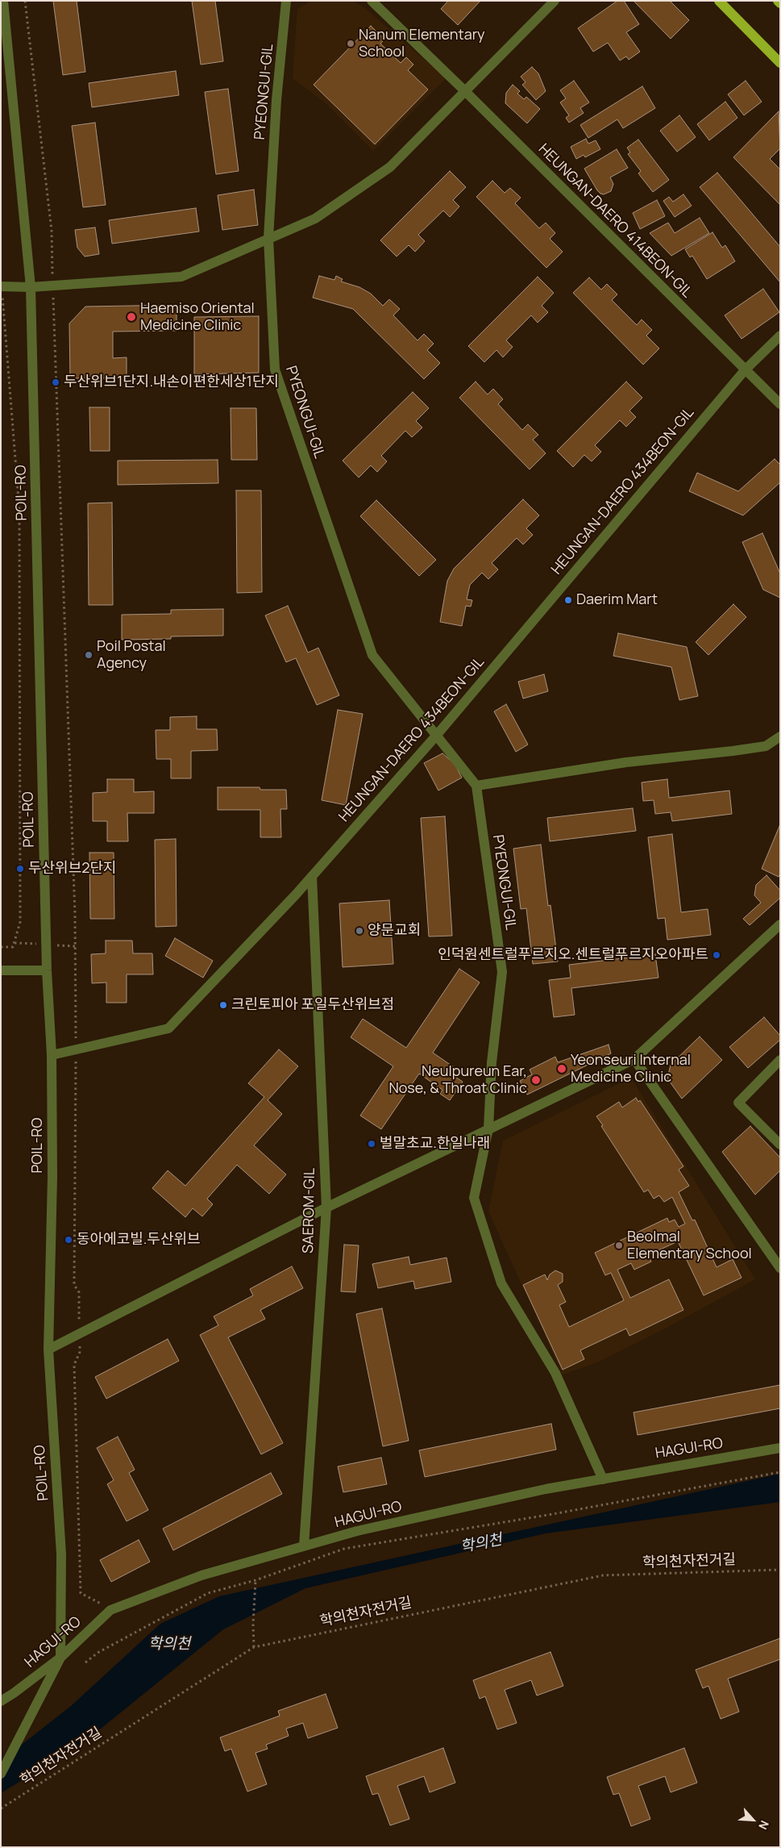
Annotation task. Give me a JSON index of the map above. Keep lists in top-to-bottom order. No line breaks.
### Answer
{"streets":{"street":["PYEONGUI-GIL","HEUNGAN-DAERO 414BEON-GIL","HEUNGAN-DAERO 434BEON-GIL","POIL-RO","SAEROM-GIL","HAGUI-RO"],"path":["학의천자전거길"]},"crossings":[["PYEONGUI-GIL","HEUNGAN-DAERO 434BEON-GIL"],["PYEONGUI-GIL","HAGUI-RO"],["HEUNGAN-DAERO 414BEON-GIL","HEUNGAN-DAERO 434BEON-GIL"],["HEUNGAN-DAERO 434BEON-GIL","POIL-RO"],["HEUNGAN-DAERO 434BEON-GIL","SAEROM-GIL"],["POIL-RO","HAGUI-RO"],["SAEROM-GIL","HAGUI-RO"]],"water":["학의천"],"places":["Nanum Elementary School","Haemiso Oriental Medicine Clinic","두산위브1단지.내손이편한세상1단지","Daerim Mart","Poil Postal Agency","두산위브2단지","양문교회","인덕원센트럴푸르지오.센트럴푸르지오아파트","크린토피아 포일두산위브점","Yeonseuri Internal Medicine Clinic","Neulpureun Ear, Nose, & Throat Clinic","벌말초교.한일나래","동아에코빌.두산위브","Beolmal Elementary School"],"north":"bottom right"}
